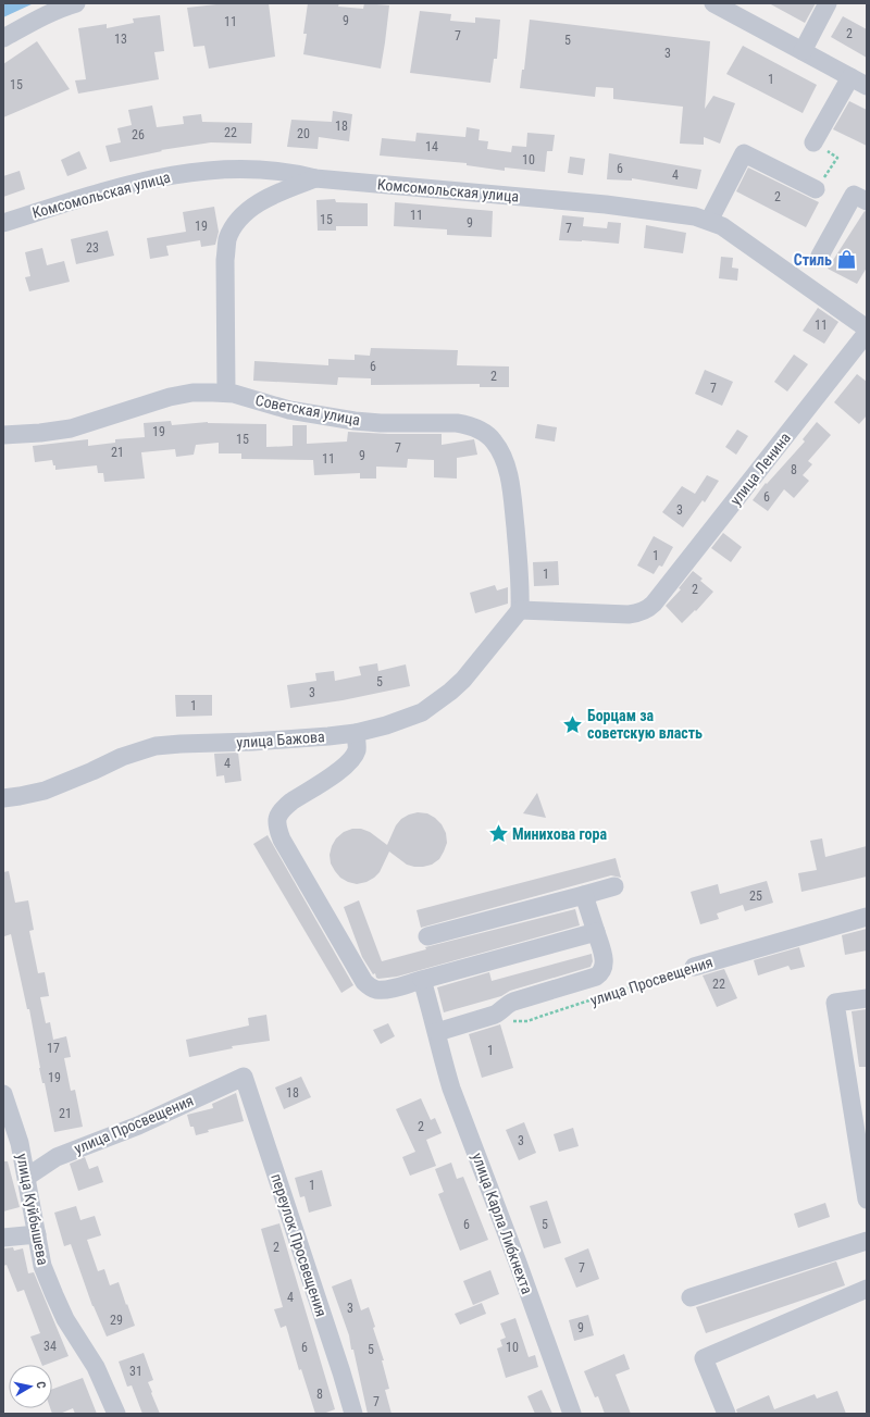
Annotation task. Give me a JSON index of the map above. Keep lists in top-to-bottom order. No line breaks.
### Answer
{"streets":{"street":["Комсомольская улица","Советская улица","улица Ленина","улица Бажова","улица Просвещения","улица Куйбышева","улица Карла Либкнехта","переулок Просвещения"]},"crossings":[["Советская улица","улица Ленина"],["Советская улица","улица Бажова"],["улица Ленина","улица Бажова"],["улица Просвещения","улица Куйбышева"],["улица Просвещения","переулок Просвещения"]],"places":{"shop":["Стиль"],"place":["Борцам за советскую власть","Минихова гора"]},"house_numbers":["9","11","2","7","13","5","3","1","15","18","22","20","26","14","10","6","4","2","11","15","9","19","7","23","11","6","2","7","19","15","7","21","9","11","8","6","3","1","1","2","5","3","1","4","25","22","17","1","19","18","21","2","3","1","6","5","2","7","4","3","29","9","34","6","10","5","31","8","7"],"north":"right"}
